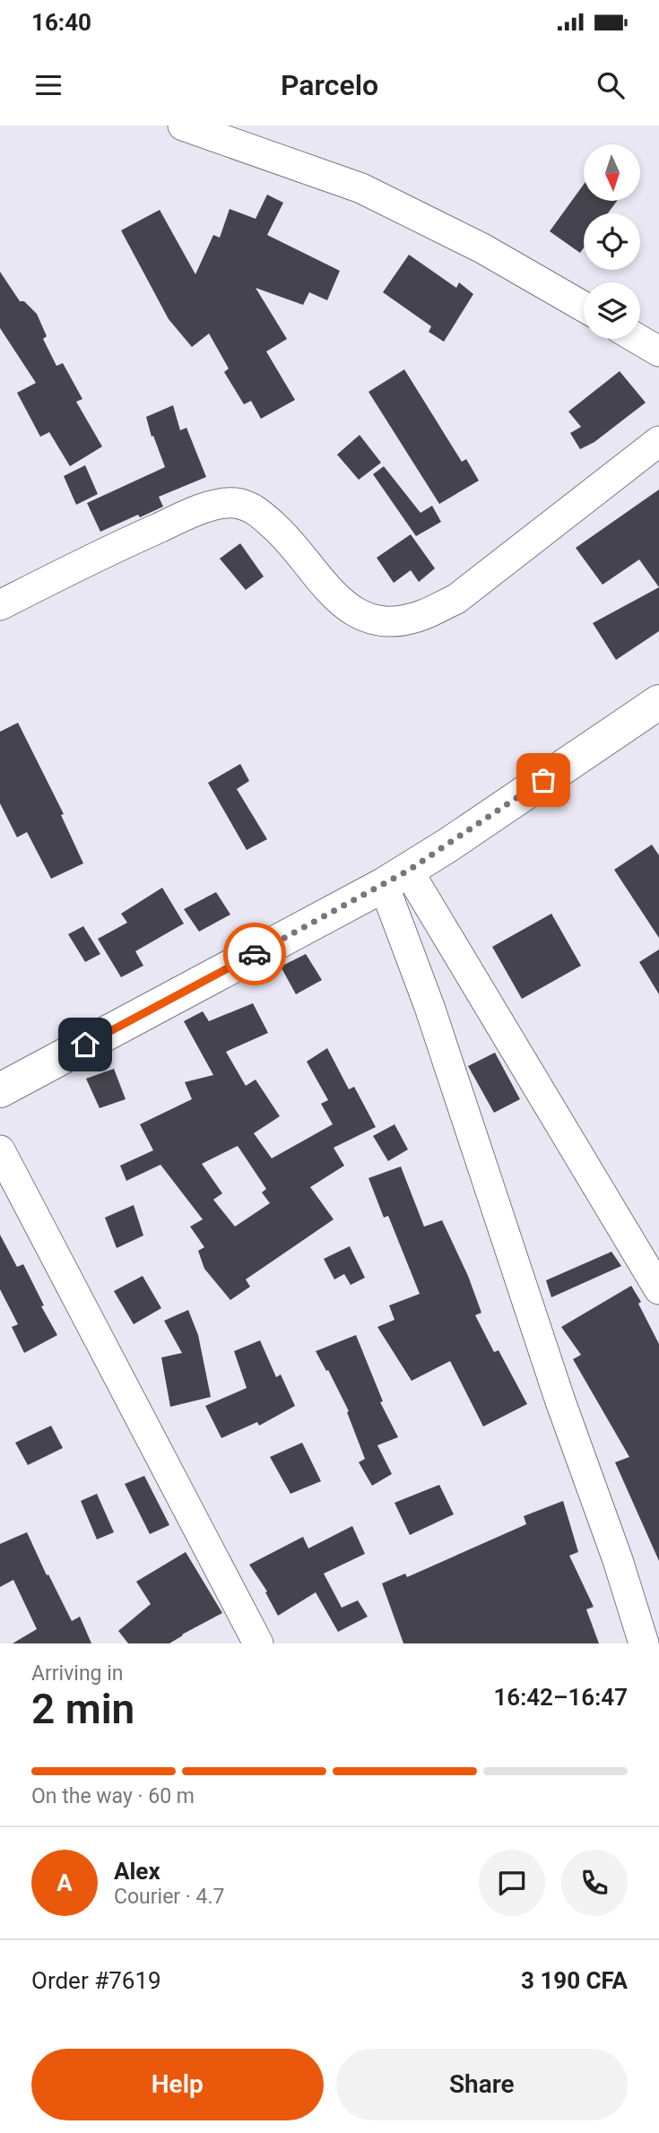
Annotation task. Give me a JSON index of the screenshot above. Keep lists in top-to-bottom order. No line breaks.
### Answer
{"north":"bottom","page":{"status":"16:40","header":"Parcelo","heading":["2 min","Arriving in","16:42–16:47"],"panel":["Alex","Courier · 4.7","Order #7619","3 190 CFA"],"bar":"On the way · 60 m","round":"A","buttons":["Help","Share"]}}
